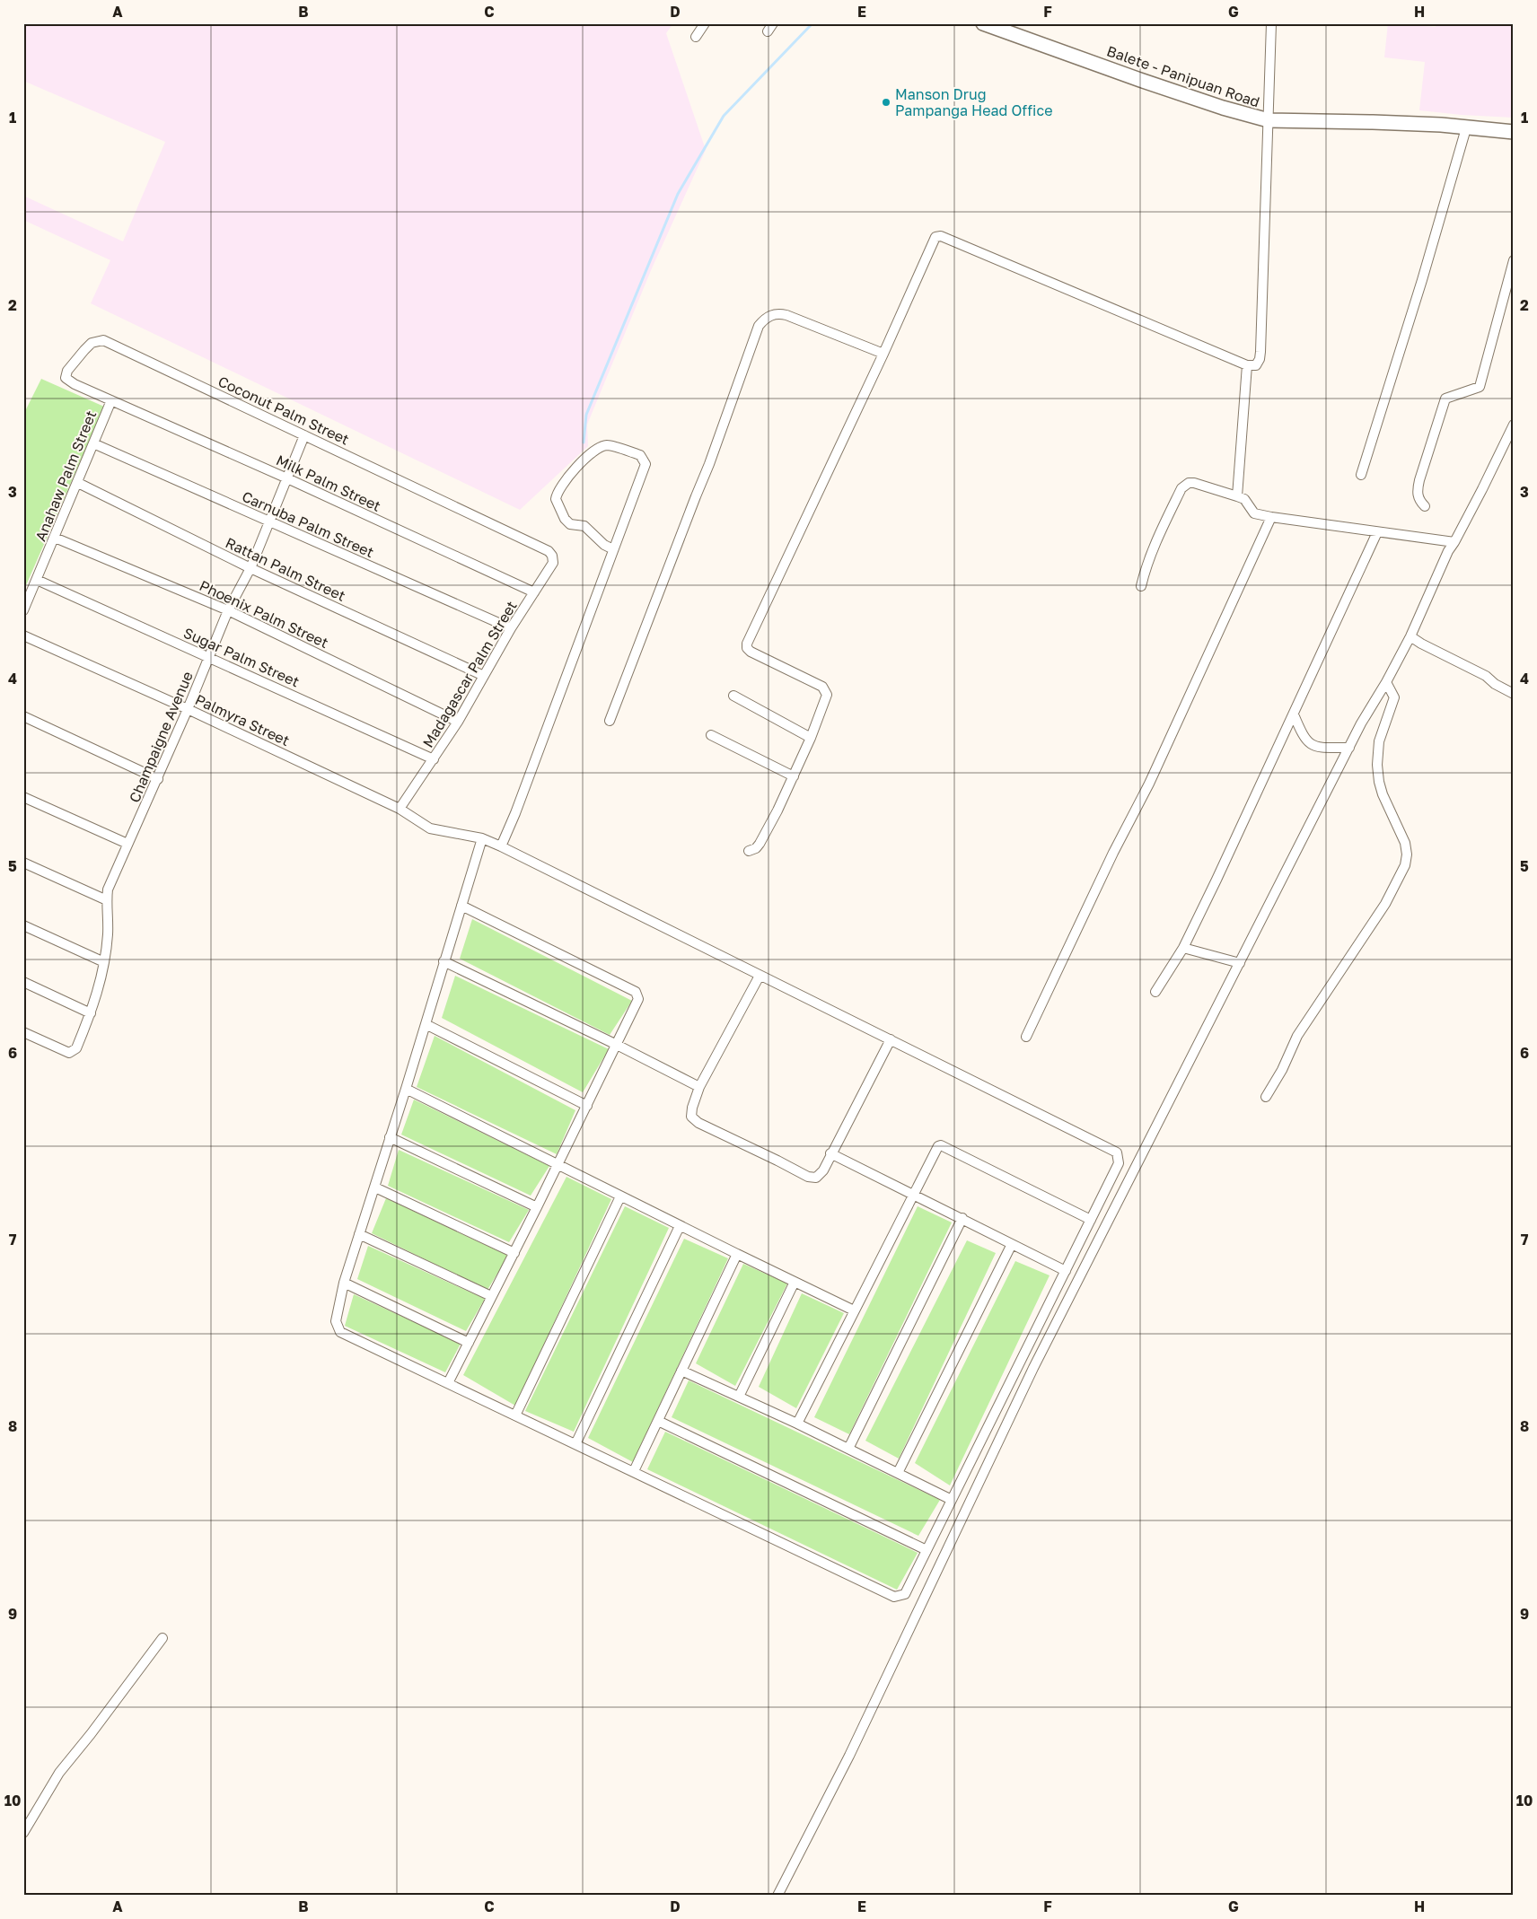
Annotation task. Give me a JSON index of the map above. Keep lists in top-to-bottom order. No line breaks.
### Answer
{"streets":{"main road":["Balete - Panipuan Road"],"street":["Coconut Palm Street","Anahaw Palm Street","Milk Palm Street","Carnuba Palm Street","Rattan Palm Street","Phoenix Palm Street","Sugar Palm Street","Madagascar Palm Street","Palmyra Street","Champaigne Avenue"]},"crossings":[["Coconut Palm Street","Anahaw Palm Street"],["Coconut Palm Street","Milk Palm Street"],["Coconut Palm Street","Madagascar Palm Street"],["Coconut Palm Street","Champaigne Avenue"],["Anahaw Palm Street","Milk Palm Street"],["Anahaw Palm Street","Carnuba Palm Street"],["Anahaw Palm Street","Rattan Palm Street"],["Anahaw Palm Street","Phoenix Palm Street"],["Anahaw Palm Street","Sugar Palm Street"],["Milk Palm Street","Madagascar Palm Street"],["Milk Palm Street","Champaigne Avenue"],["Carnuba Palm Street","Madagascar Palm Street"],["Carnuba Palm Street","Champaigne Avenue"],["Rattan Palm Street","Madagascar Palm Street"],["Rattan Palm Street","Champaigne Avenue"],["Phoenix Palm Street","Madagascar Palm Street"],["Phoenix Palm Street","Champaigne Avenue"],["Sugar Palm Street","Madagascar Palm Street"],["Sugar Palm Street","Champaigne Avenue"],["Madagascar Palm Street","Palmyra Street"],["Palmyra Street","Champaigne Avenue"]],"places":["Manson Drug Pampanga Head Office"],"grid":{"columns":["A","B","C","D","E","F","G","H"],"rows":["1","2","3","4","5","6","7","8","9","10"]}}
